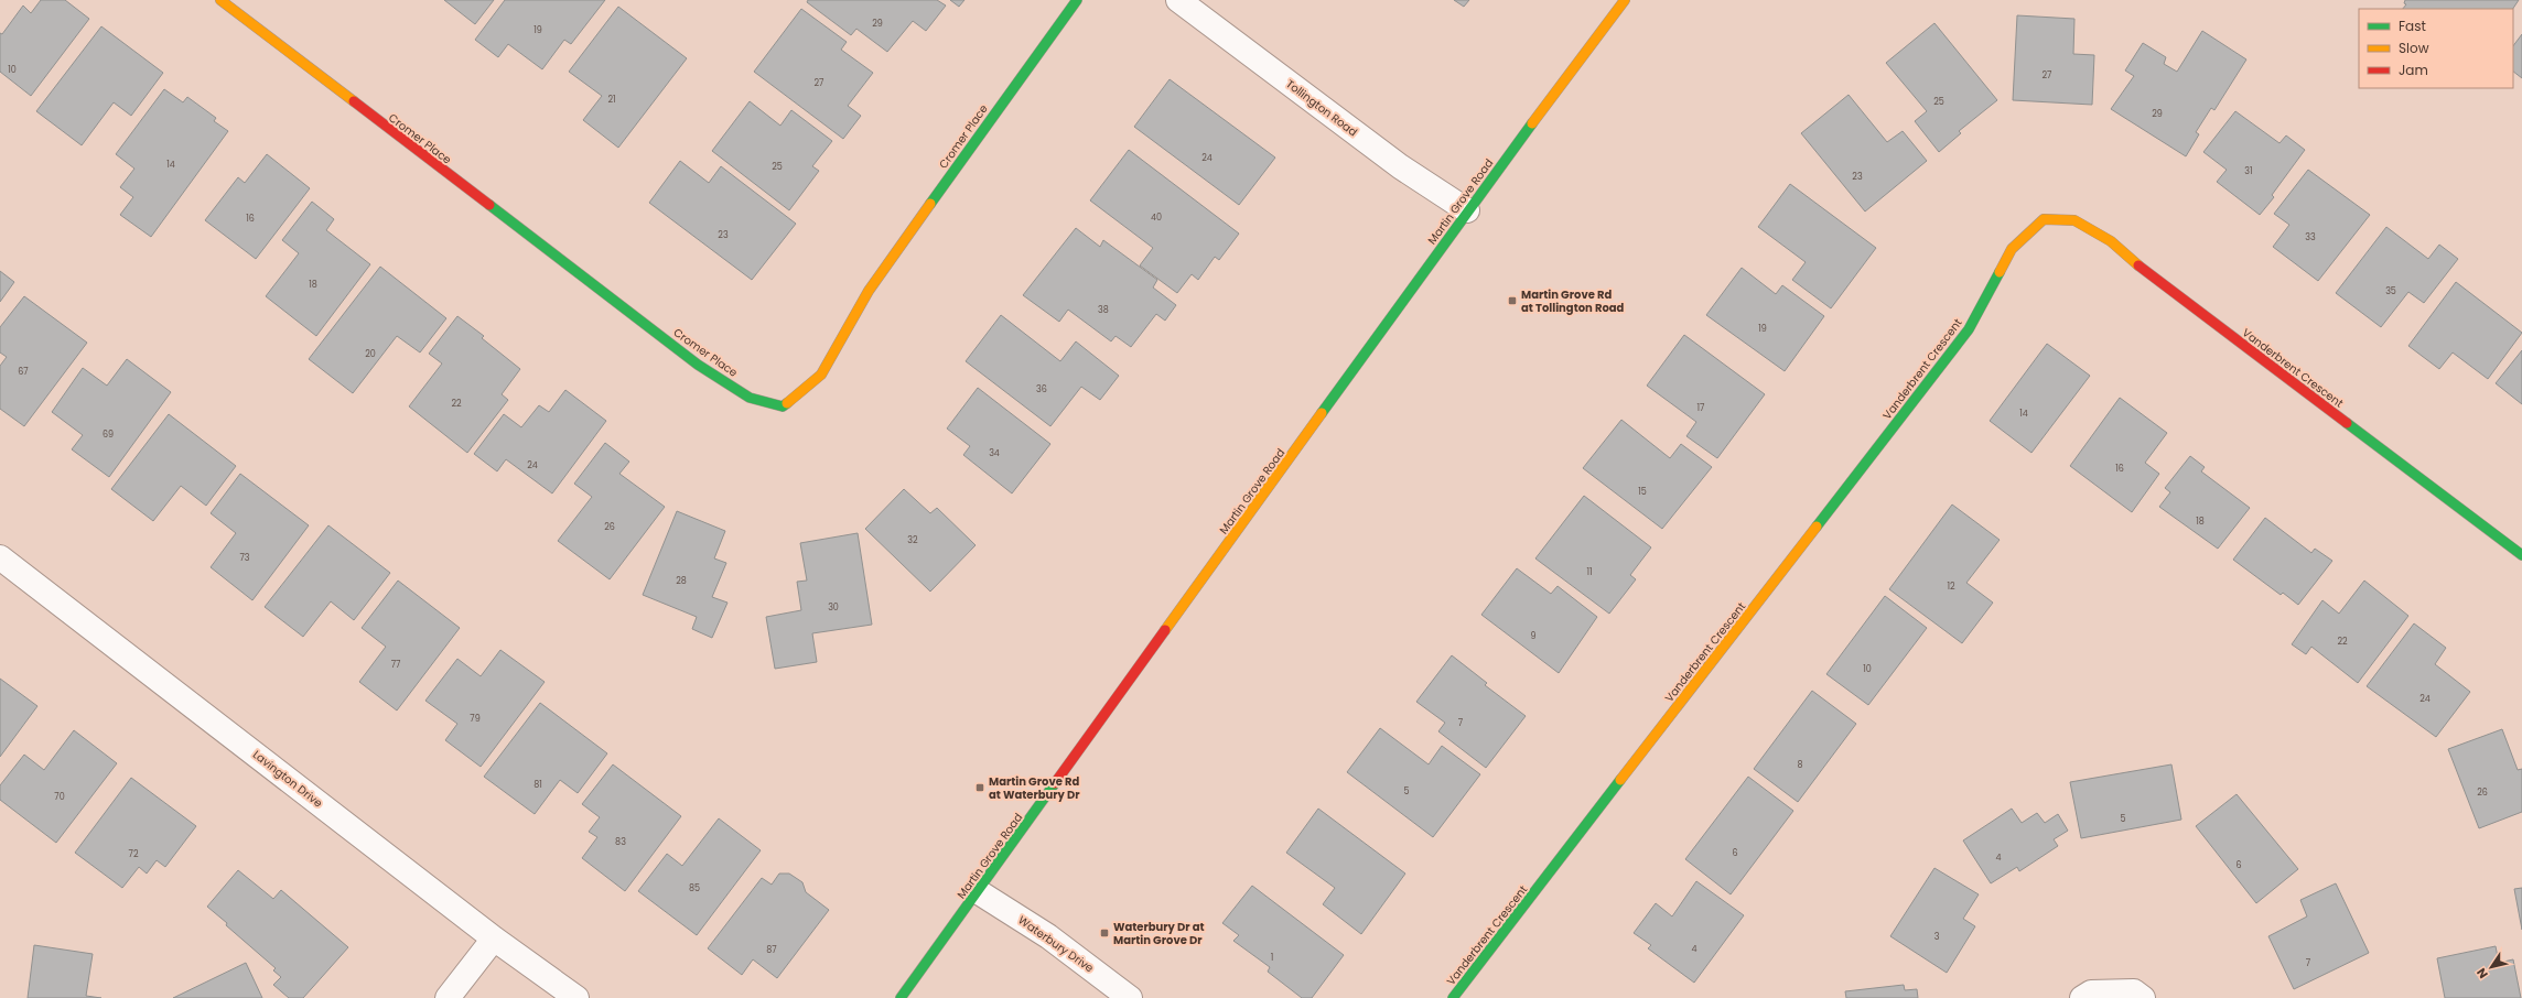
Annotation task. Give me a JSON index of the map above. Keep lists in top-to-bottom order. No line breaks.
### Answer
{"streets":{"street":["Tollington Road","Cromer Place","Martin Grove Road","Vanderbrent Crescent","Lavington Drive","Waterbury Drive"]},"crossings":[["Tollington Road","Martin Grove Road"],["Martin Grove Road","Waterbury Drive"]],"places":{"transit":["Martin Grove Rd at Tollington Road","Martin Grove Rd at Waterbury Dr","Waterbury Dr at Martin Grove Dr"]},"house_numbers":["29","19","10","27","27","21","25","29","24","14","25","31","23","40","16","23","33","18","35","38","19","20","67","36","22","17","14","69","34","24","16","15","18","26","32","73","11","28","12","30","9","22","77","10","24","79","7","8","81","5","26","70","5","83","6","72","4","6","85","3","4","87","1","7"],"legend":["Fast","Slow","Jam"],"north":"bottom left"}
